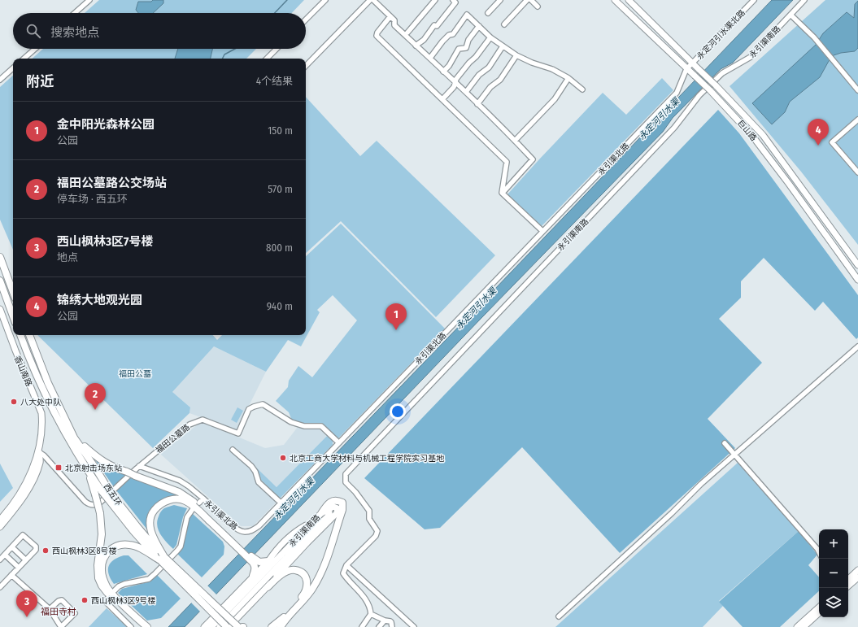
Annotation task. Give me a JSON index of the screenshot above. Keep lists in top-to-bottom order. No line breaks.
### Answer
{"streets":{"highway":["西五环"],"main road":["永引渠南路","巨山路","香山南路"],"street":["永定河引水渠北路","永引渠北路","福田公墓路"]},"crossings":[["永定河引水渠北路","巨山路"],["永定河引水渠北路","永引渠北路"],["永引渠南路","西五环"],["巨山路","永引渠北路"],["香山南路","福田公墓路"]],"districts":["福田寺村"],"water":["永定河引水渠"],"parks":["福田公墓"],"places":{"other":["八大处中队","北京工商大学材料与机械工程学院实习基地","西山枫林3区8号楼","西山枫林3区9号楼"],"transit":["北京射击场东站"]},"page":{"search":"搜索地点","heading":["附近","4个结果"],"list":[{"mark":"1","name":"金中阳光森林公园","note":"公园","value":"150 m"},{"mark":"2","name":"福田公墓路公交场站","note":"停车场 · 西五环","value":"570 m"},{"mark":"3","name":"西山枫林3区7号楼","note":"地点","value":"800 m"},{"mark":"4","name":"锦绣大地观光园","note":"公园","value":"940 m"}],"pins":["4","1","2","3"],"map_buttons":["+","−"]}}
